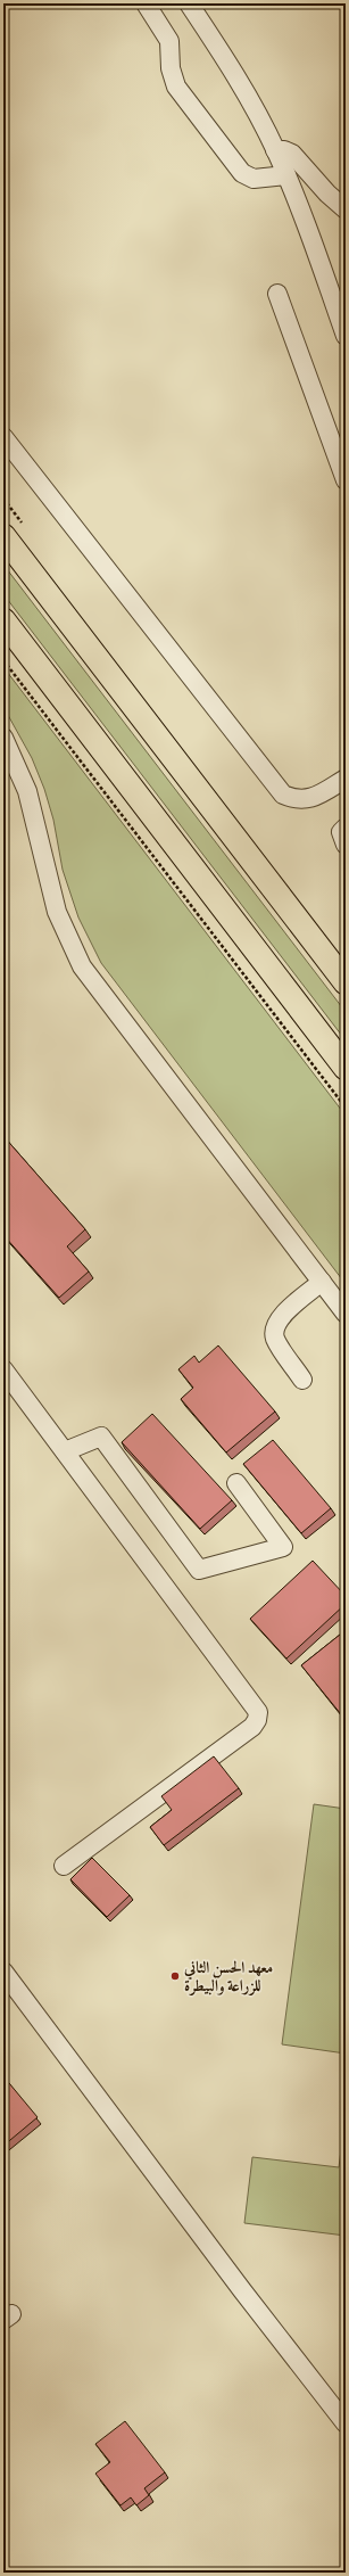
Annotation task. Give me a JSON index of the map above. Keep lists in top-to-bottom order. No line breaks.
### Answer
{"places":["معهد الحسن الثاني للزراعة والبيطرة"]}
